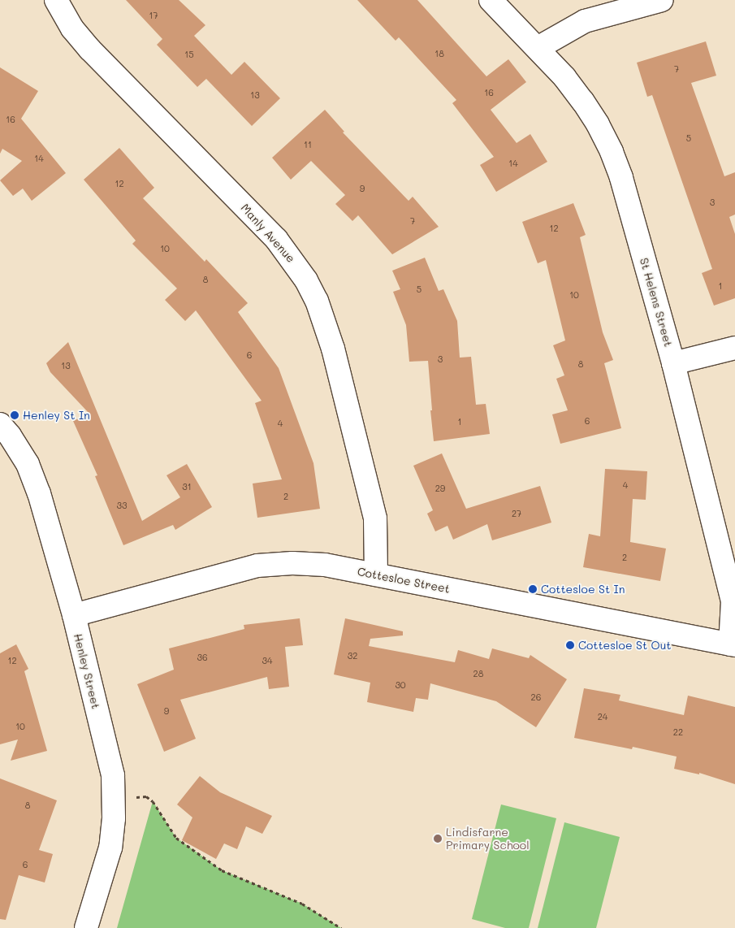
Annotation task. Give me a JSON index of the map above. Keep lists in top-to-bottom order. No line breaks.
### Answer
{"streets":{"street":["Manly Avenue","St Helens Street","Cottesloe Street","Henley Street"]},"crossings":[["Manly Avenue","Cottesloe Street"],["St Helens Street","Cottesloe Street"],["Cottesloe Street","Henley Street"]],"places":["Henley St In","Cottesloe St In","Cottesloe St Out","Lindisfarne Primary School"],"house_numbers":["17","18","15","7","16","13","16","5","11","14","14","12","9","3","7","12","10","8","1","5","10","6","3","8","13","6","1","4","4","31","29","2","33","27","2","32","36","12","34","28","30","26","9","24","10","22","8","6"]}
